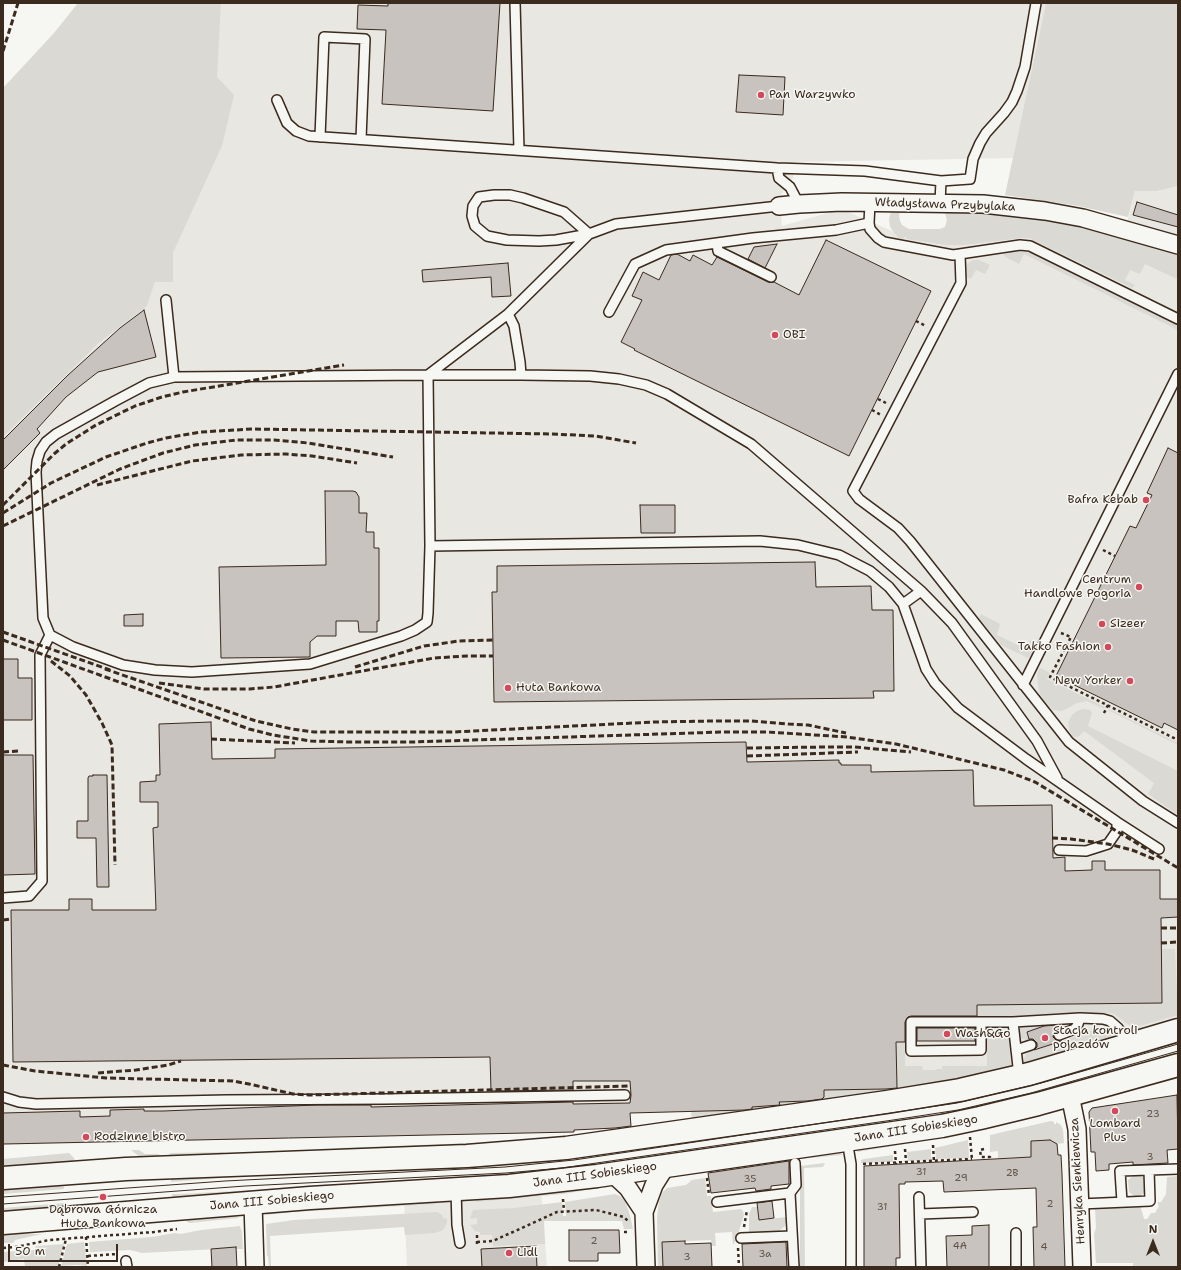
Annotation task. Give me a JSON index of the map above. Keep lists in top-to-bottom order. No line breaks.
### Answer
{"streets":{"main road":["Jana III Sobieskiego"],"street":["Władysława Przybylaka","Henryka Sienkiewicza"]},"crossings":[["Jana III Sobieskiego","Henryka Sienkiewicza"]],"places":["Pan Warzywko","OBI","Bafra Kebab","Centrum Handlowe Pogoria","Sizeer","Takko Fashion","New Yorker","Huta Bankowa","Wash&Go","Stacja kontroli pojazdów","Lombard Plus","Rodzinne bistro","Dąbrowa Górnicza Huta Bankowa","Lidl"],"house_numbers":["23","3","31","2B","29","35","2","31","2","4A","4","3a","3"],"scale_bar":"50 m","north":"top"}
